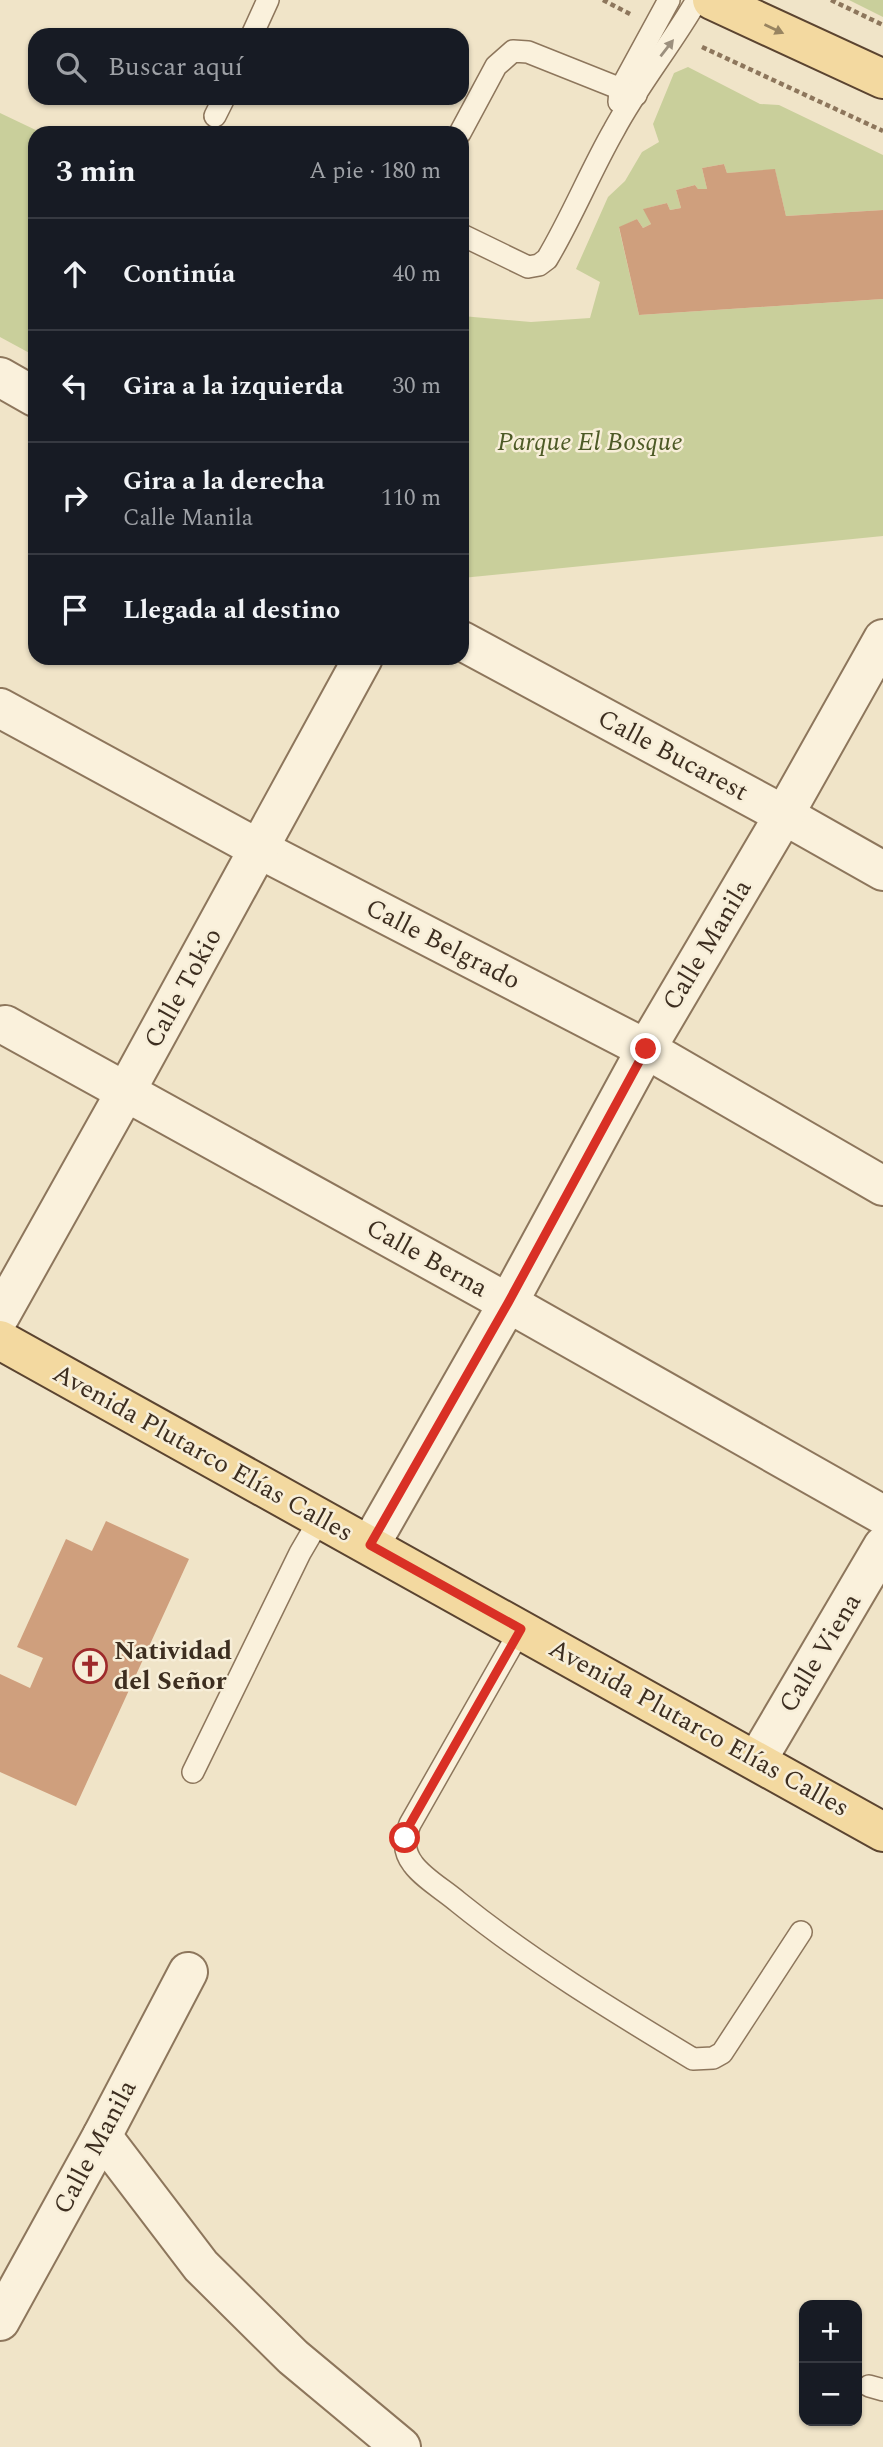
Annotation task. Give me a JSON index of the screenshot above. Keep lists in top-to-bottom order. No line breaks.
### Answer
{"streets":{"main road":["Avenida Plutarco Elías Calles"],"street":["Calle Bucarest","Calle Belgrado","Calle Manila","Calle Tokio","Calle Berna","Calle Viena"]},"crossings":[["Calle Bucarest","Calle Manila"],["Calle Belgrado","Calle Manila"],["Calle Belgrado","Calle Tokio"],["Calle Manila","Calle Berna"],["Calle Manila","Avenida Plutarco Elías Calles"],["Calle Tokio","Calle Berna"],["Avenida Plutarco Elías Calles","Calle Viena"]],"parks":["Parque El Bosque"],"places":{"church":["Natividad del Señor"]},"page":{"search":"Buscar aquí","heading":["3 min","A pie · 180 m"],"list":[["Continúa","40 m"],["Gira a la izquierda","30 m"],["Gira a la derecha","Calle Manila","110 m"],"Llegada al destino"],"map_buttons":["+","−"]}}
